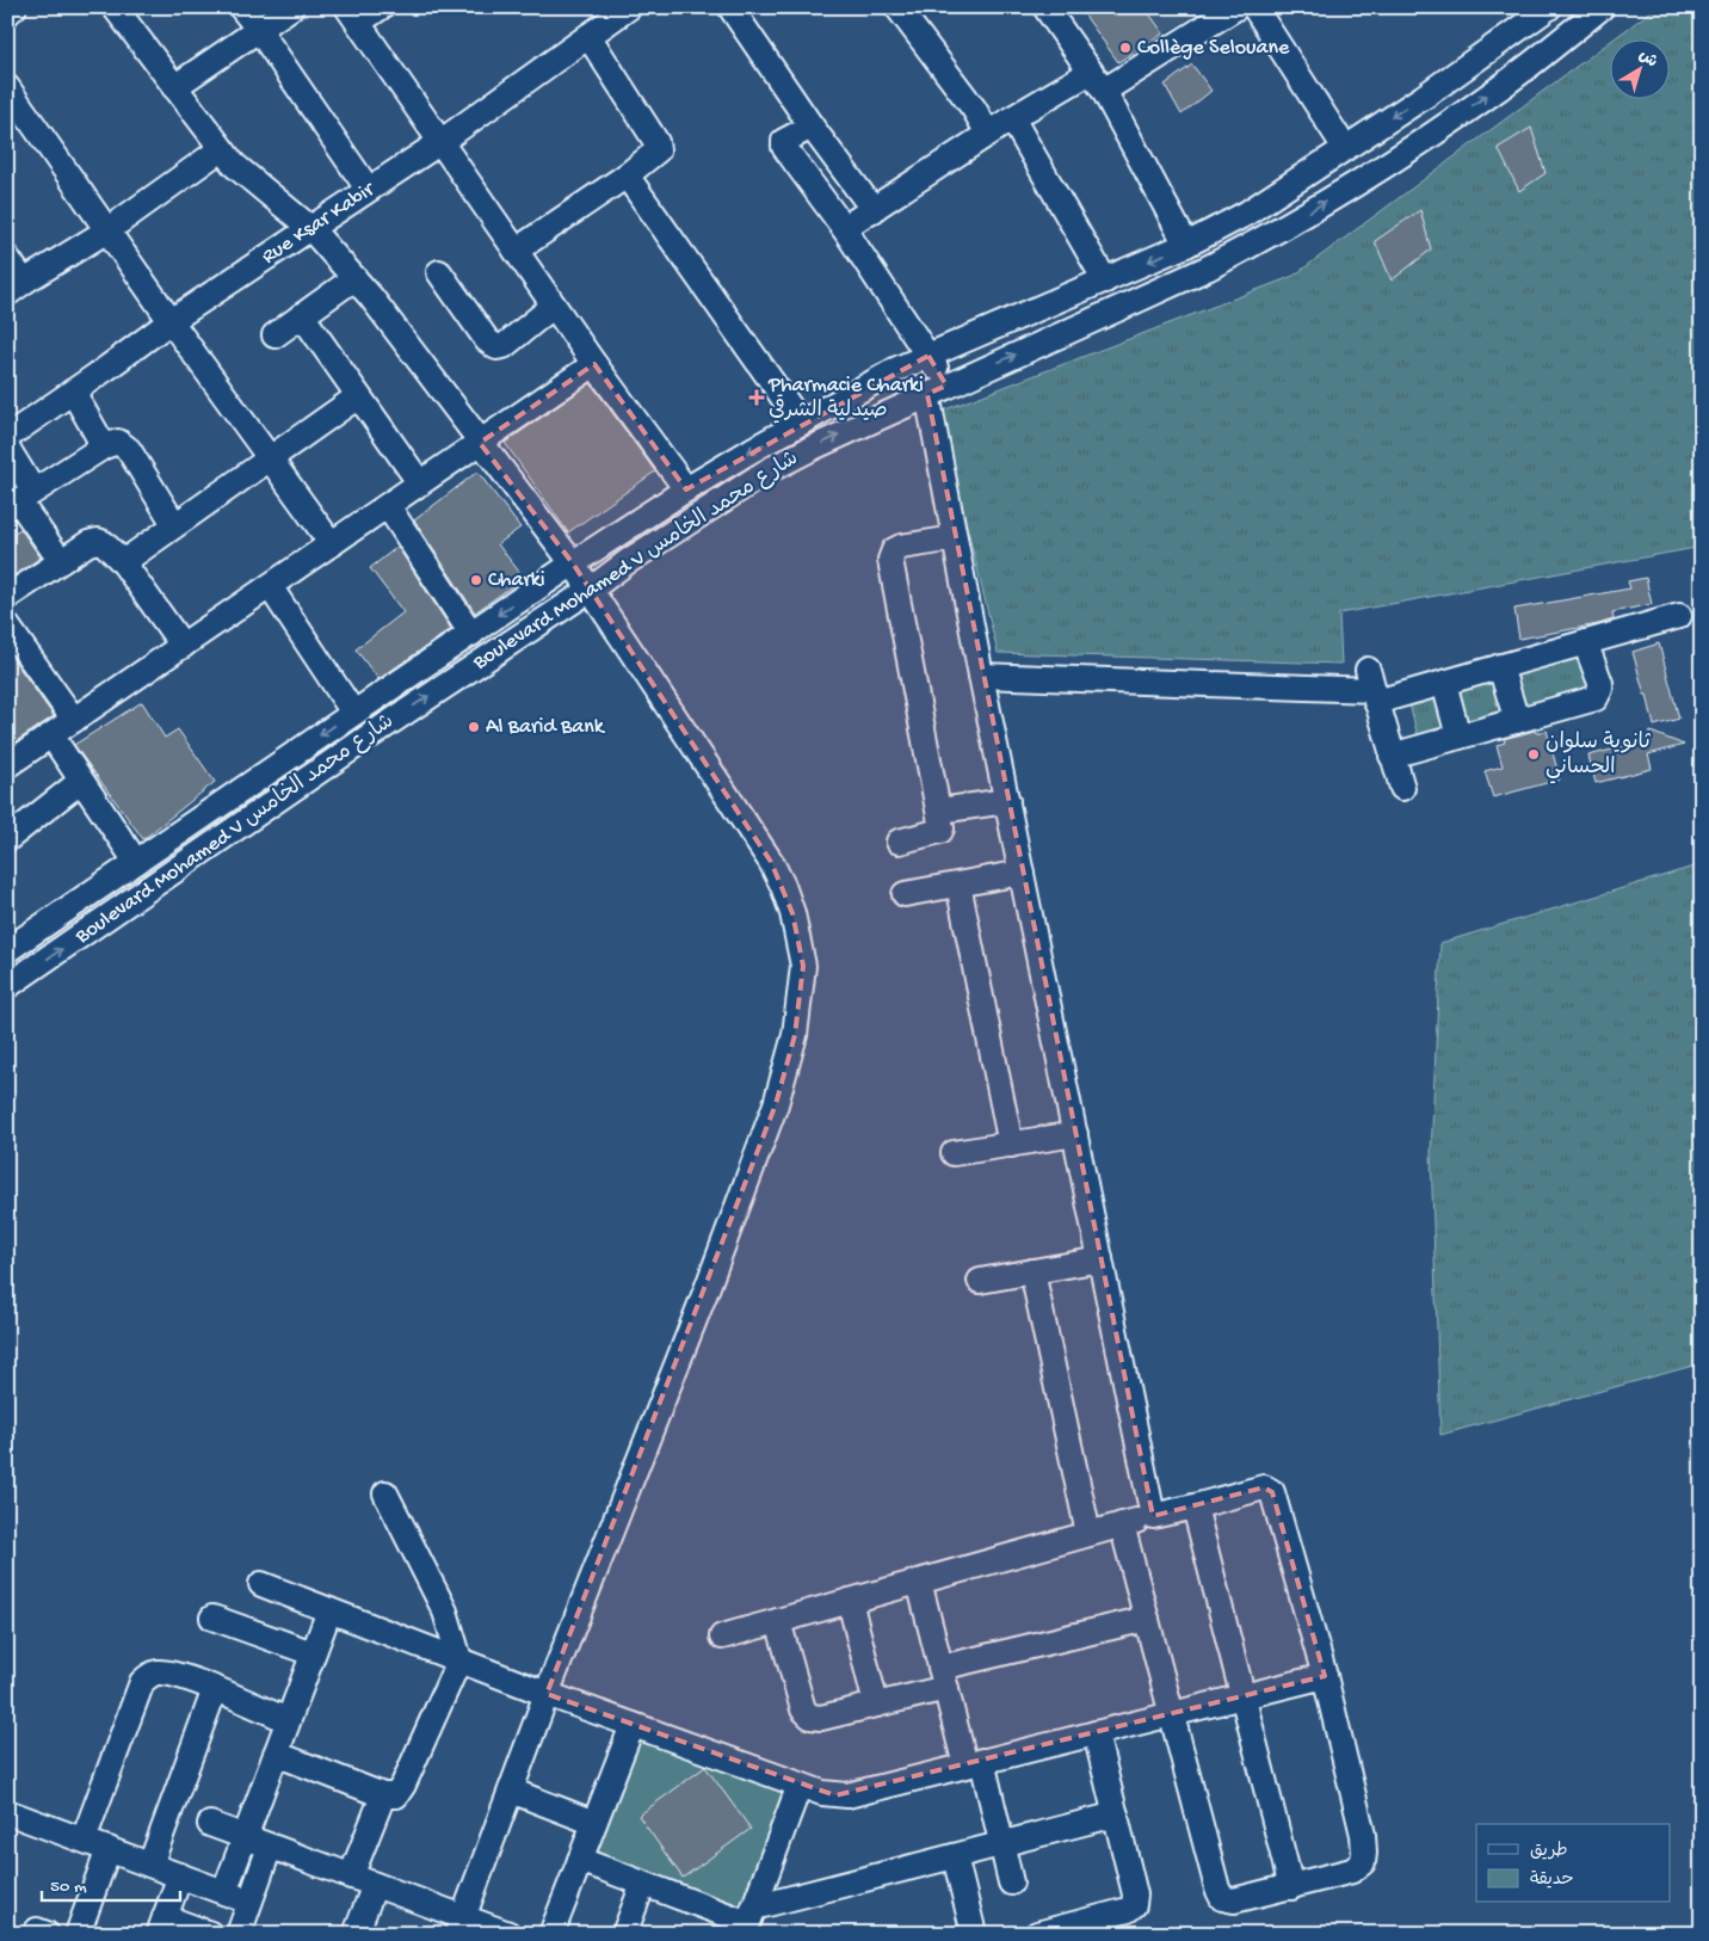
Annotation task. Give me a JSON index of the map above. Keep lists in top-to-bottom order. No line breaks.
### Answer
{"streets":{"street":["Rue Ksar Kabir","Boulevard Mohamed V شارع محمد الخامس"]},"places":{"other":["Collège Selouane","Charki","Al Barid Bank","ثانوية سلوان الحساني"],"health":["Pharmacie Charki صيدلية الشرقي"]},"legend":["طريق","حديقة"],"scale_bar":"50 m","north":"top right"}
